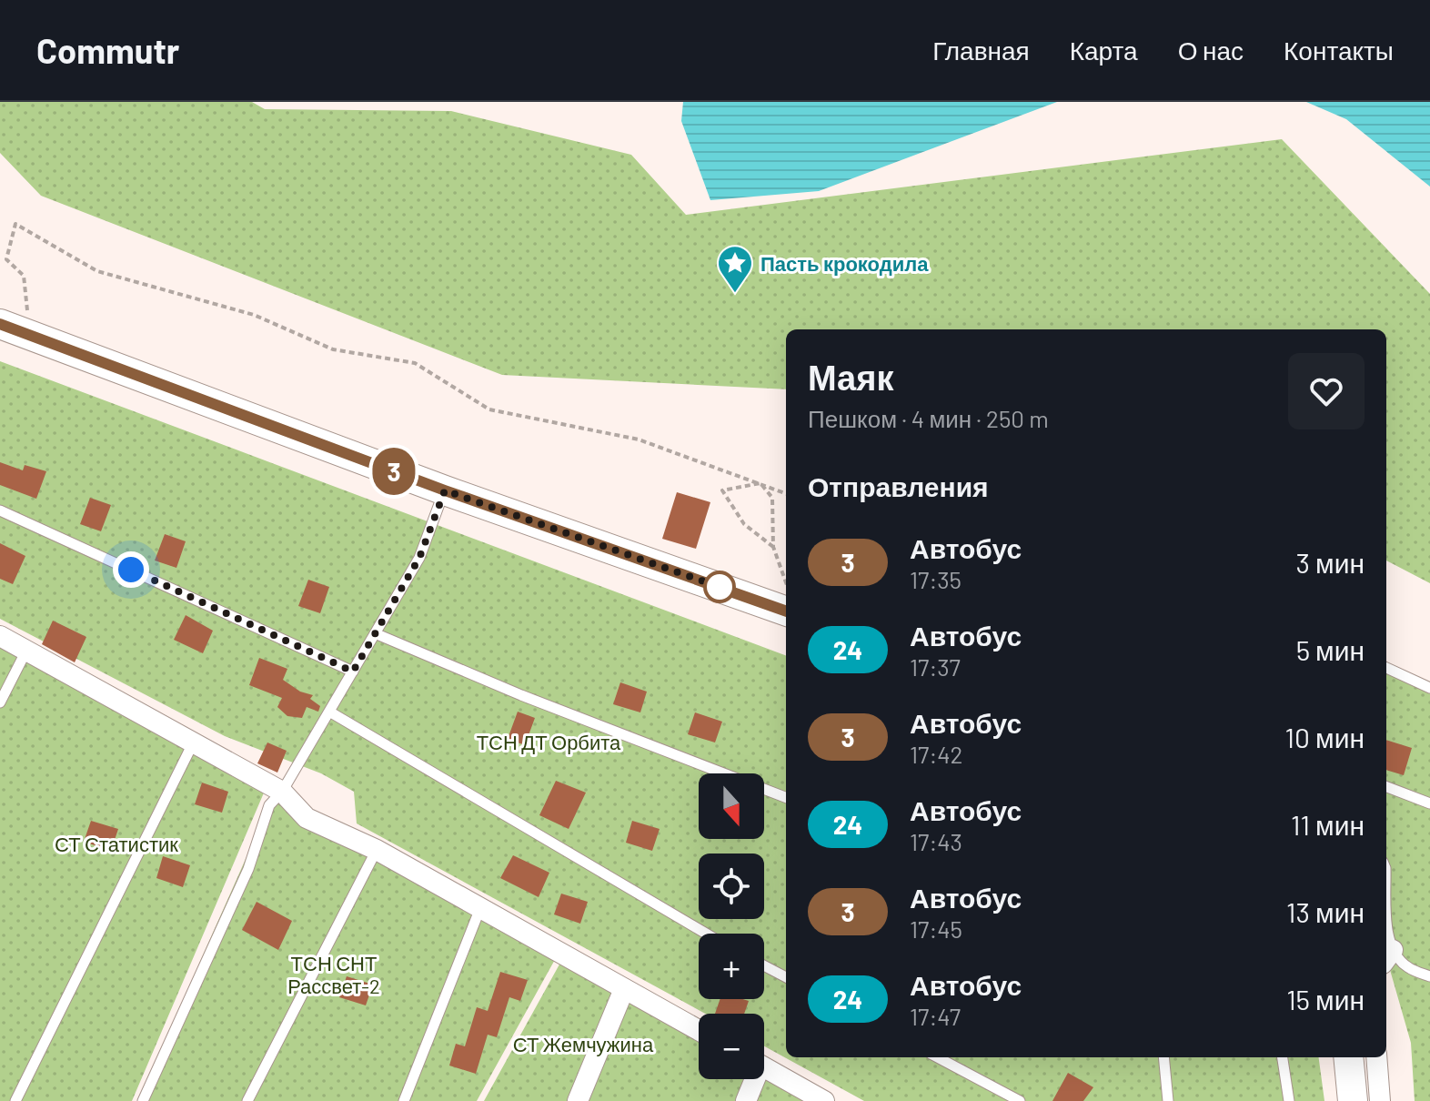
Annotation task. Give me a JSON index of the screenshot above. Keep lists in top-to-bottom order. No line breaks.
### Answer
{"parks":["ТСН ДТ Орбита","СТ Статистик","ТСН СНТ Рассвет-2","СТ Жемчужина"],"places":{"place":["Пасть крокодила"]},"lines":["bus line 3"],"north":"bottom","page":{"header":"Commutr","nav":["Главная","Карта","О нас","Контакты"],"on_map":"3","heading":[["Маяк","Пешком · 4 мин · 250 m"],"Отправления"],"list":[{"mark":"3","name":"Автобус","note":"17:35","value":"3 мин"},{"mark":"24","name":"Автобус","note":"17:37","value":"5 мин"},{"mark":"3","name":"Автобус","note":"17:42","value":"10 мин"},{"mark":"24","name":"Автобус","note":"17:43","value":"11 мин"},{"mark":"3","name":"Автобус","note":"17:45","value":"13 мин"},{"mark":"24","name":"Автобус","note":"17:47","value":"15 мин"}],"map_buttons":["+","−"]}}
